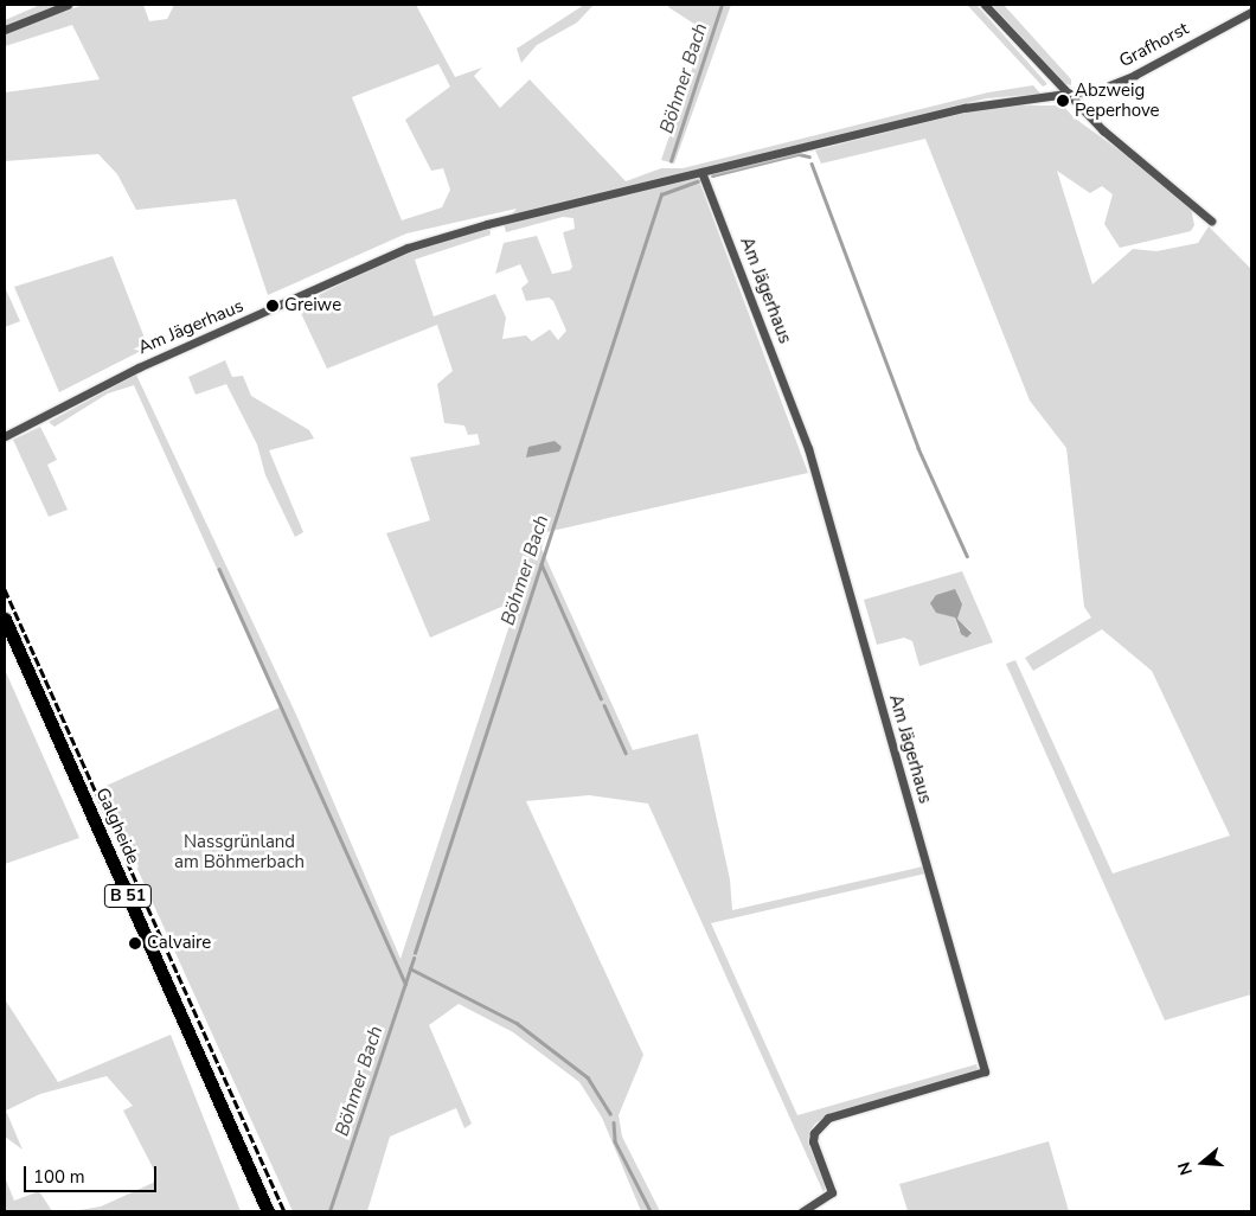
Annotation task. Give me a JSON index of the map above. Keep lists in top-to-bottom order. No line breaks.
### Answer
{"streets":{"main road":["Galgheide","B 51"],"street":["Grafhorst","Am Jägerhaus"]},"crossings":[["Grafhorst","Am Jägerhaus"]],"water":["Böhmer Bach"],"parks":["Nassgrünland am Böhmerbach"],"places":["Abzweig Peperhove","Greiwe","Calvaire"],"scale_bar":"100 m","north":"left"}
